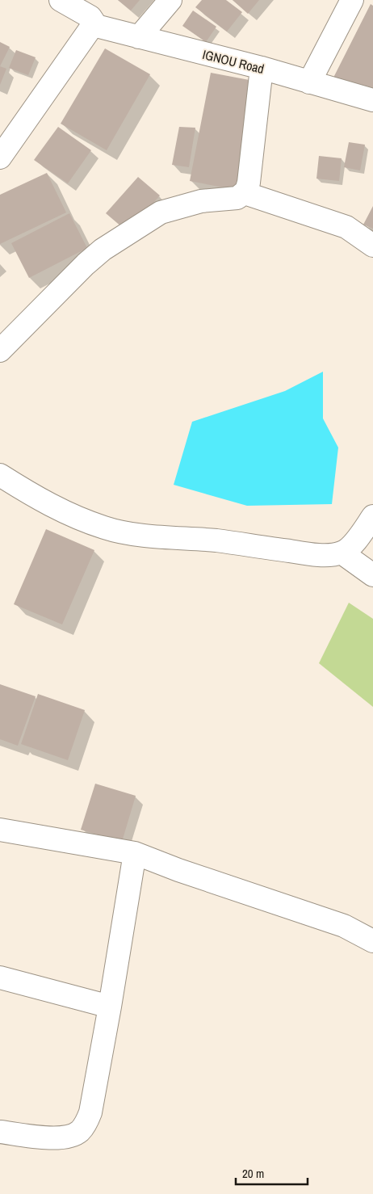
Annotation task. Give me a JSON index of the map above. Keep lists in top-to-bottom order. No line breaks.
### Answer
{"streets":{"street":["IGNOU Road"]},"scale_bar":"20 m"}
